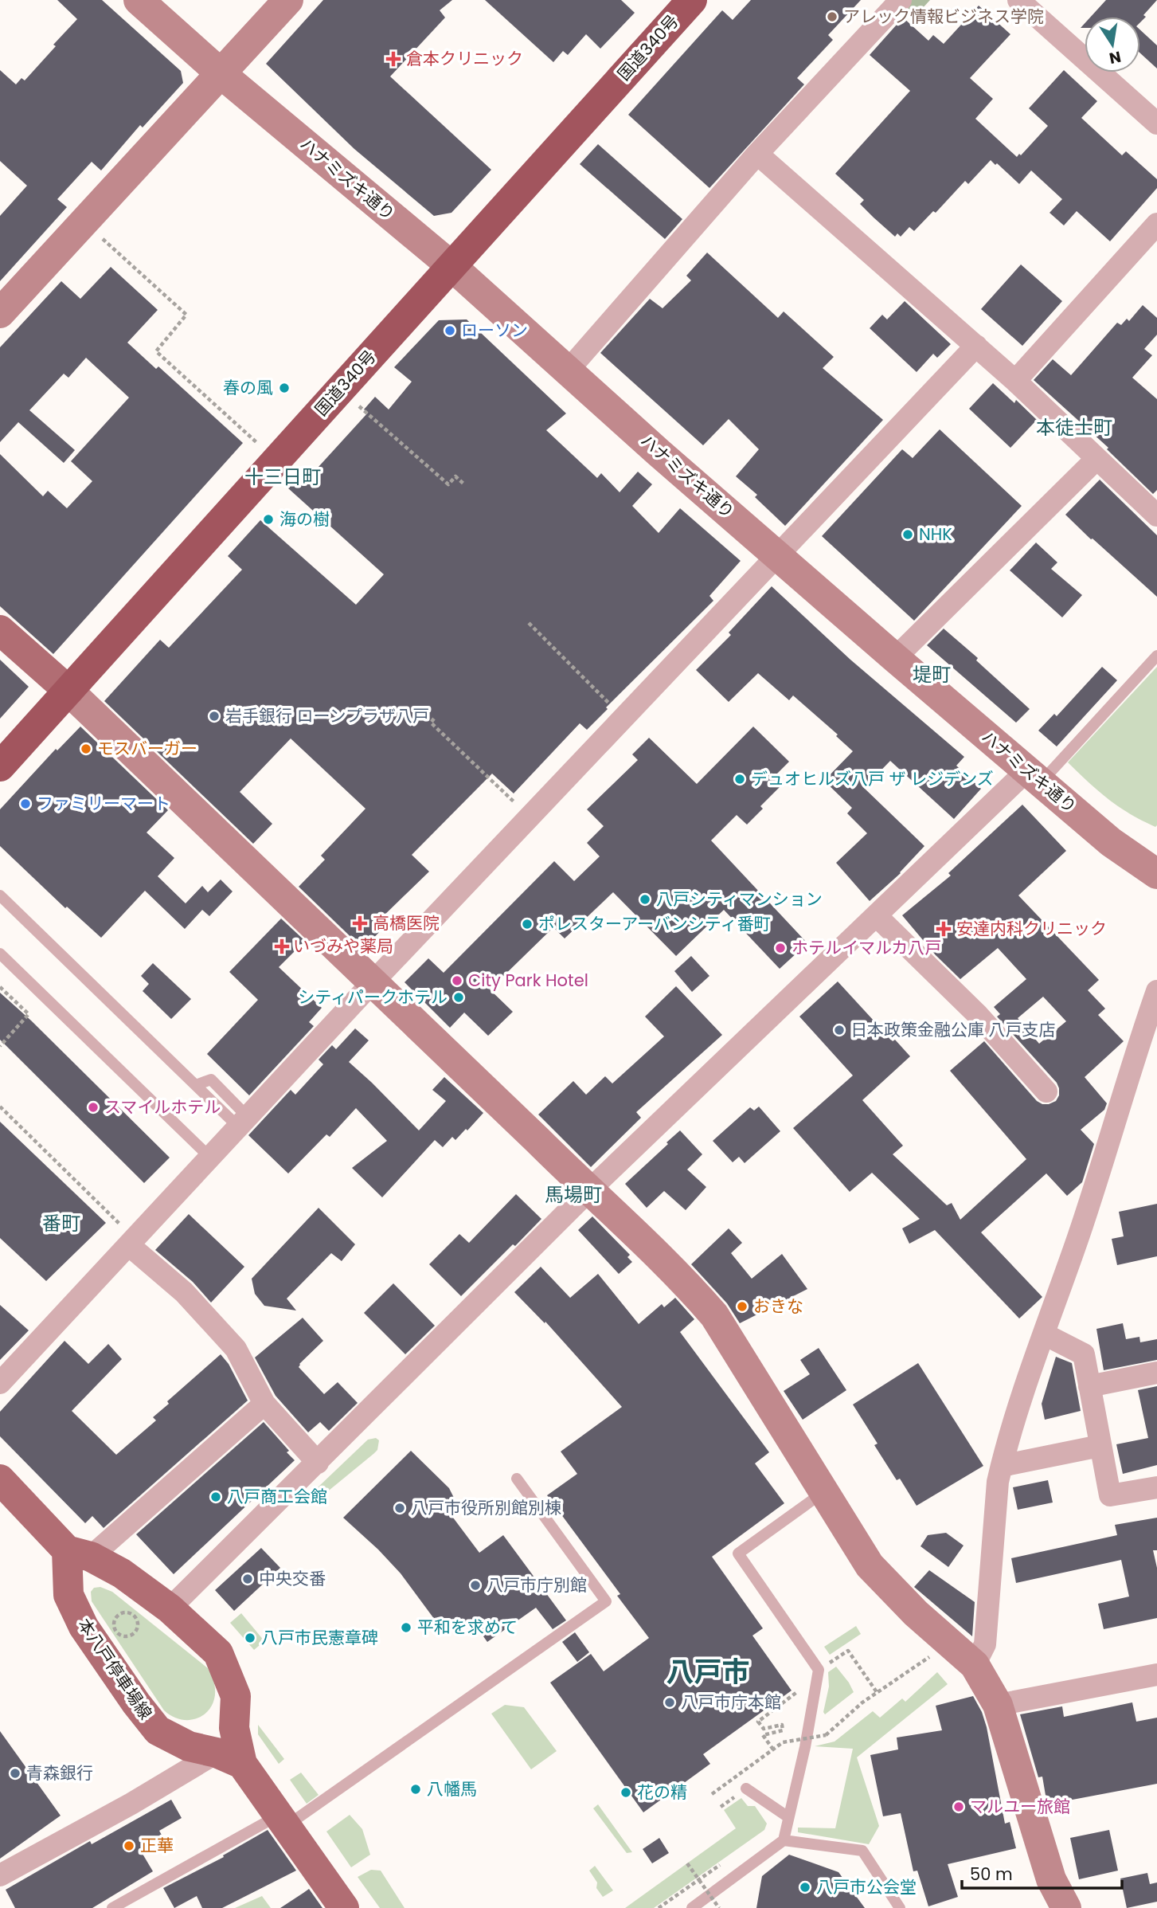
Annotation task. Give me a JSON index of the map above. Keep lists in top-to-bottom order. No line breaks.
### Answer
{"streets":{"highway":["国道340号"],"main road":["本八戸停車場線"],"street":["ハナミズキ通り"]},"crossings":[["国道340号","ハナミズキ通り"]],"districts":["本徒士町","十三日町","堤町","馬場町","番町","八戸市"],"places":{"other":["アレック情報ビジネス学院","ローソン","春の風","海の樹","NHK","岩手銀行 ローンプラザ八戸","モスバーガー","デュオヒルズ八戸 ザ レジデンズ","ファミリーマート","八戸シティマンション","ポレスターアーバンシティ番町","ホテルイマルカ八戸","City Park Hotel","シティパークホテル","日本政策金融公庫 八戸支店","スマイルホテル","おきな","八戸商工会館","八戸市役所別館別棟","中央交番","八戸市庁別館","平和を求めて","八戸市民憲章碑","八戸市庁本館","青森銀行","八幡馬","花の精","マルユー旅館","正華","八戸市公会堂"],"health":["倉本クリニック","高橋医院","安達内科クリニック","いづみや薬局"]},"scale_bar":"50 m","north":"bottom"}
